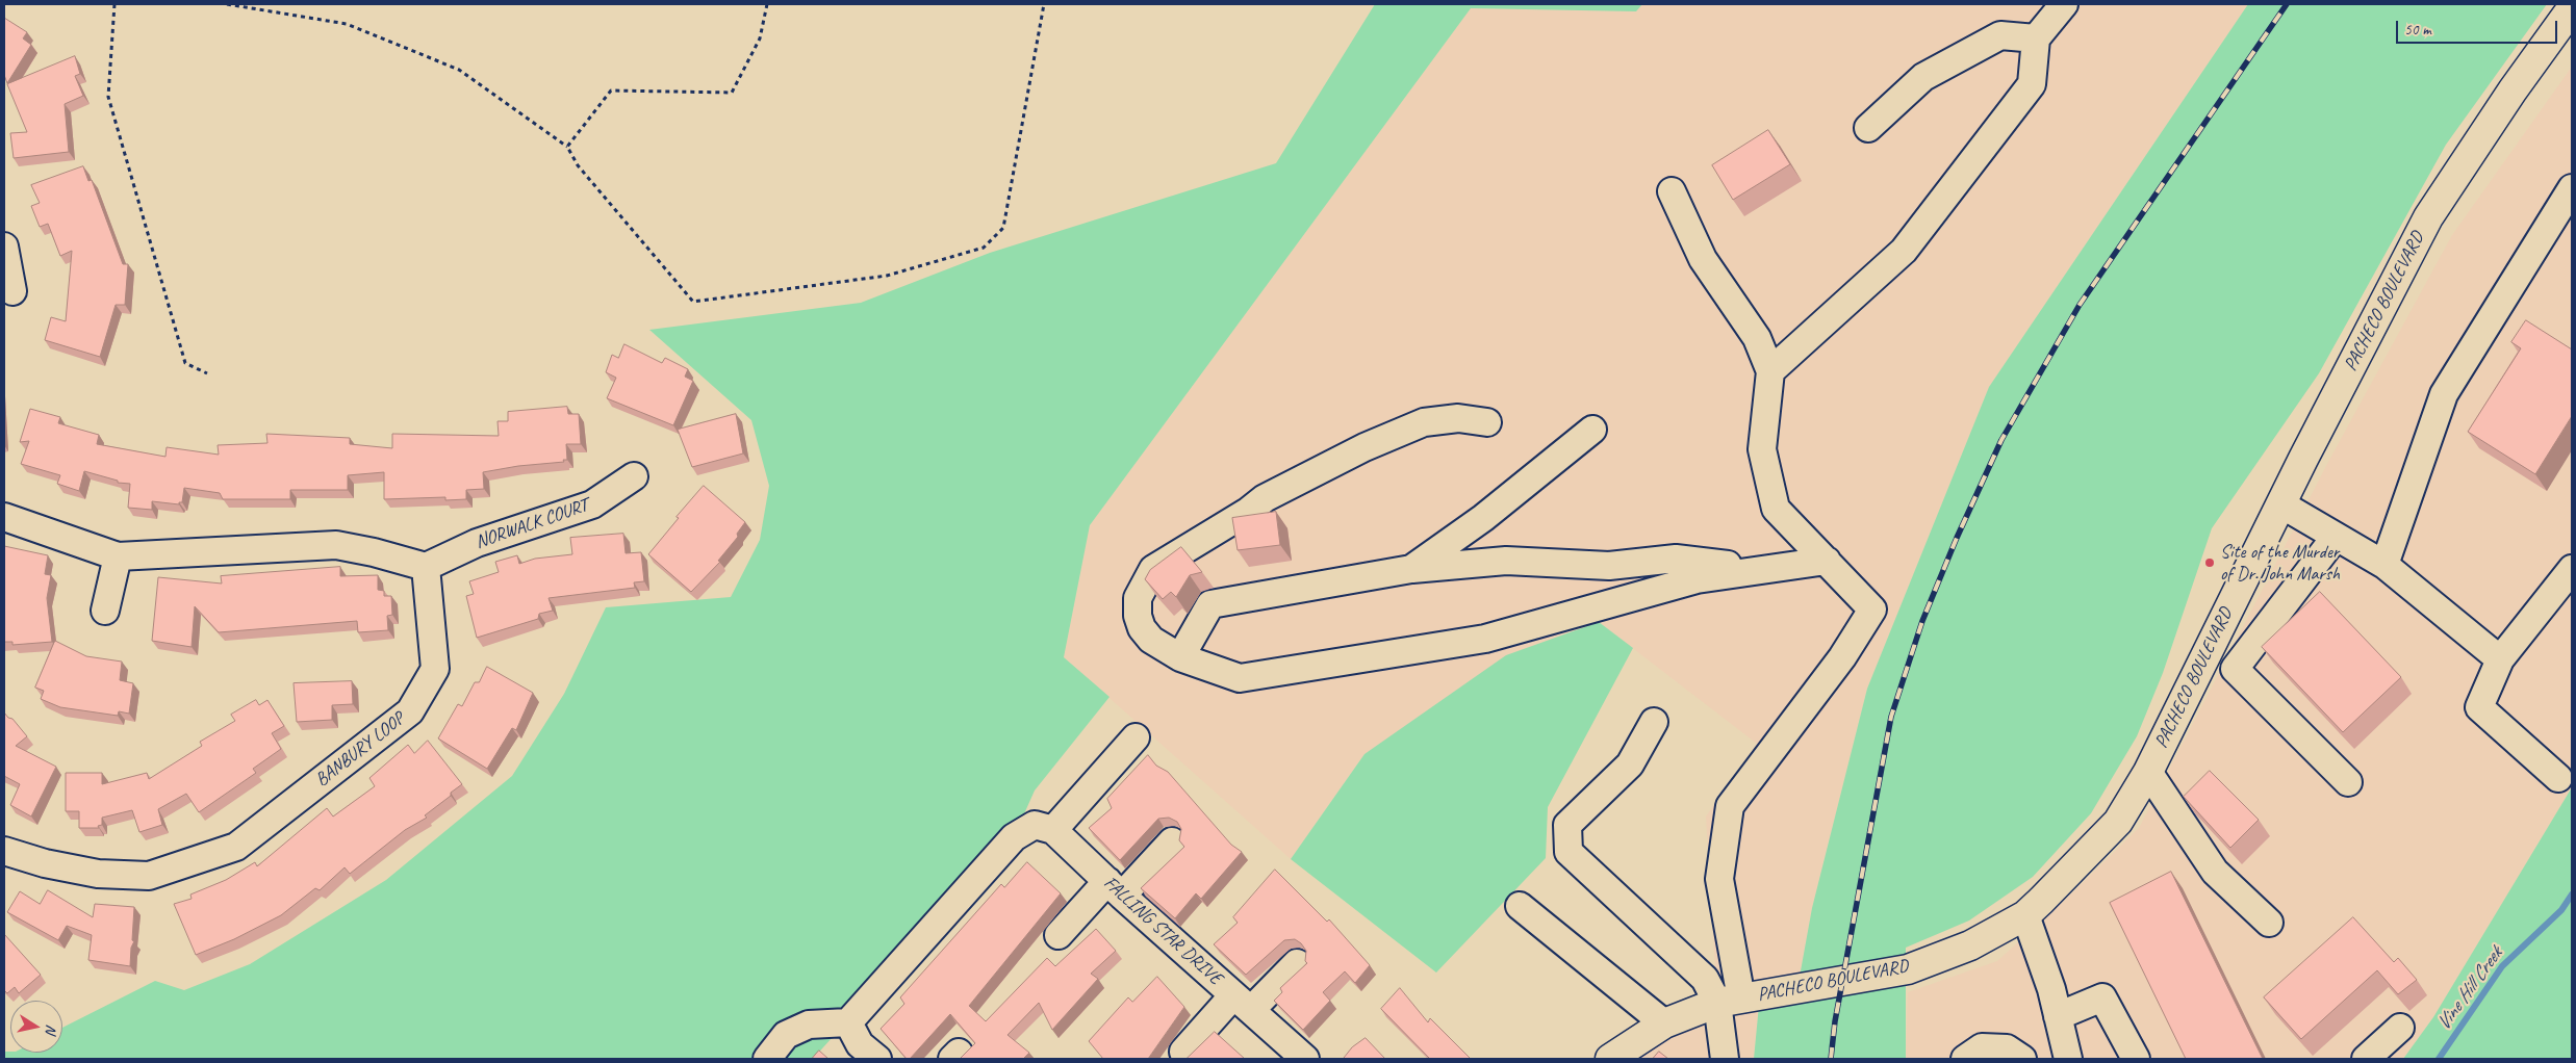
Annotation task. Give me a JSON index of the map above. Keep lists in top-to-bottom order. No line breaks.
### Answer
{"streets":{"main road":["PACHECO BOULEVARD"],"street":["NORWALK COURT","BANBURY LOOP","FALLING STAR DRIVE"]},"crossings":[["NORWALK COURT","BANBURY LOOP"]],"water":["Vine Hill Creek"],"places":["Site of the Murder of Dr. John Marsh"],"scale_bar":"50 m","north":"right"}
